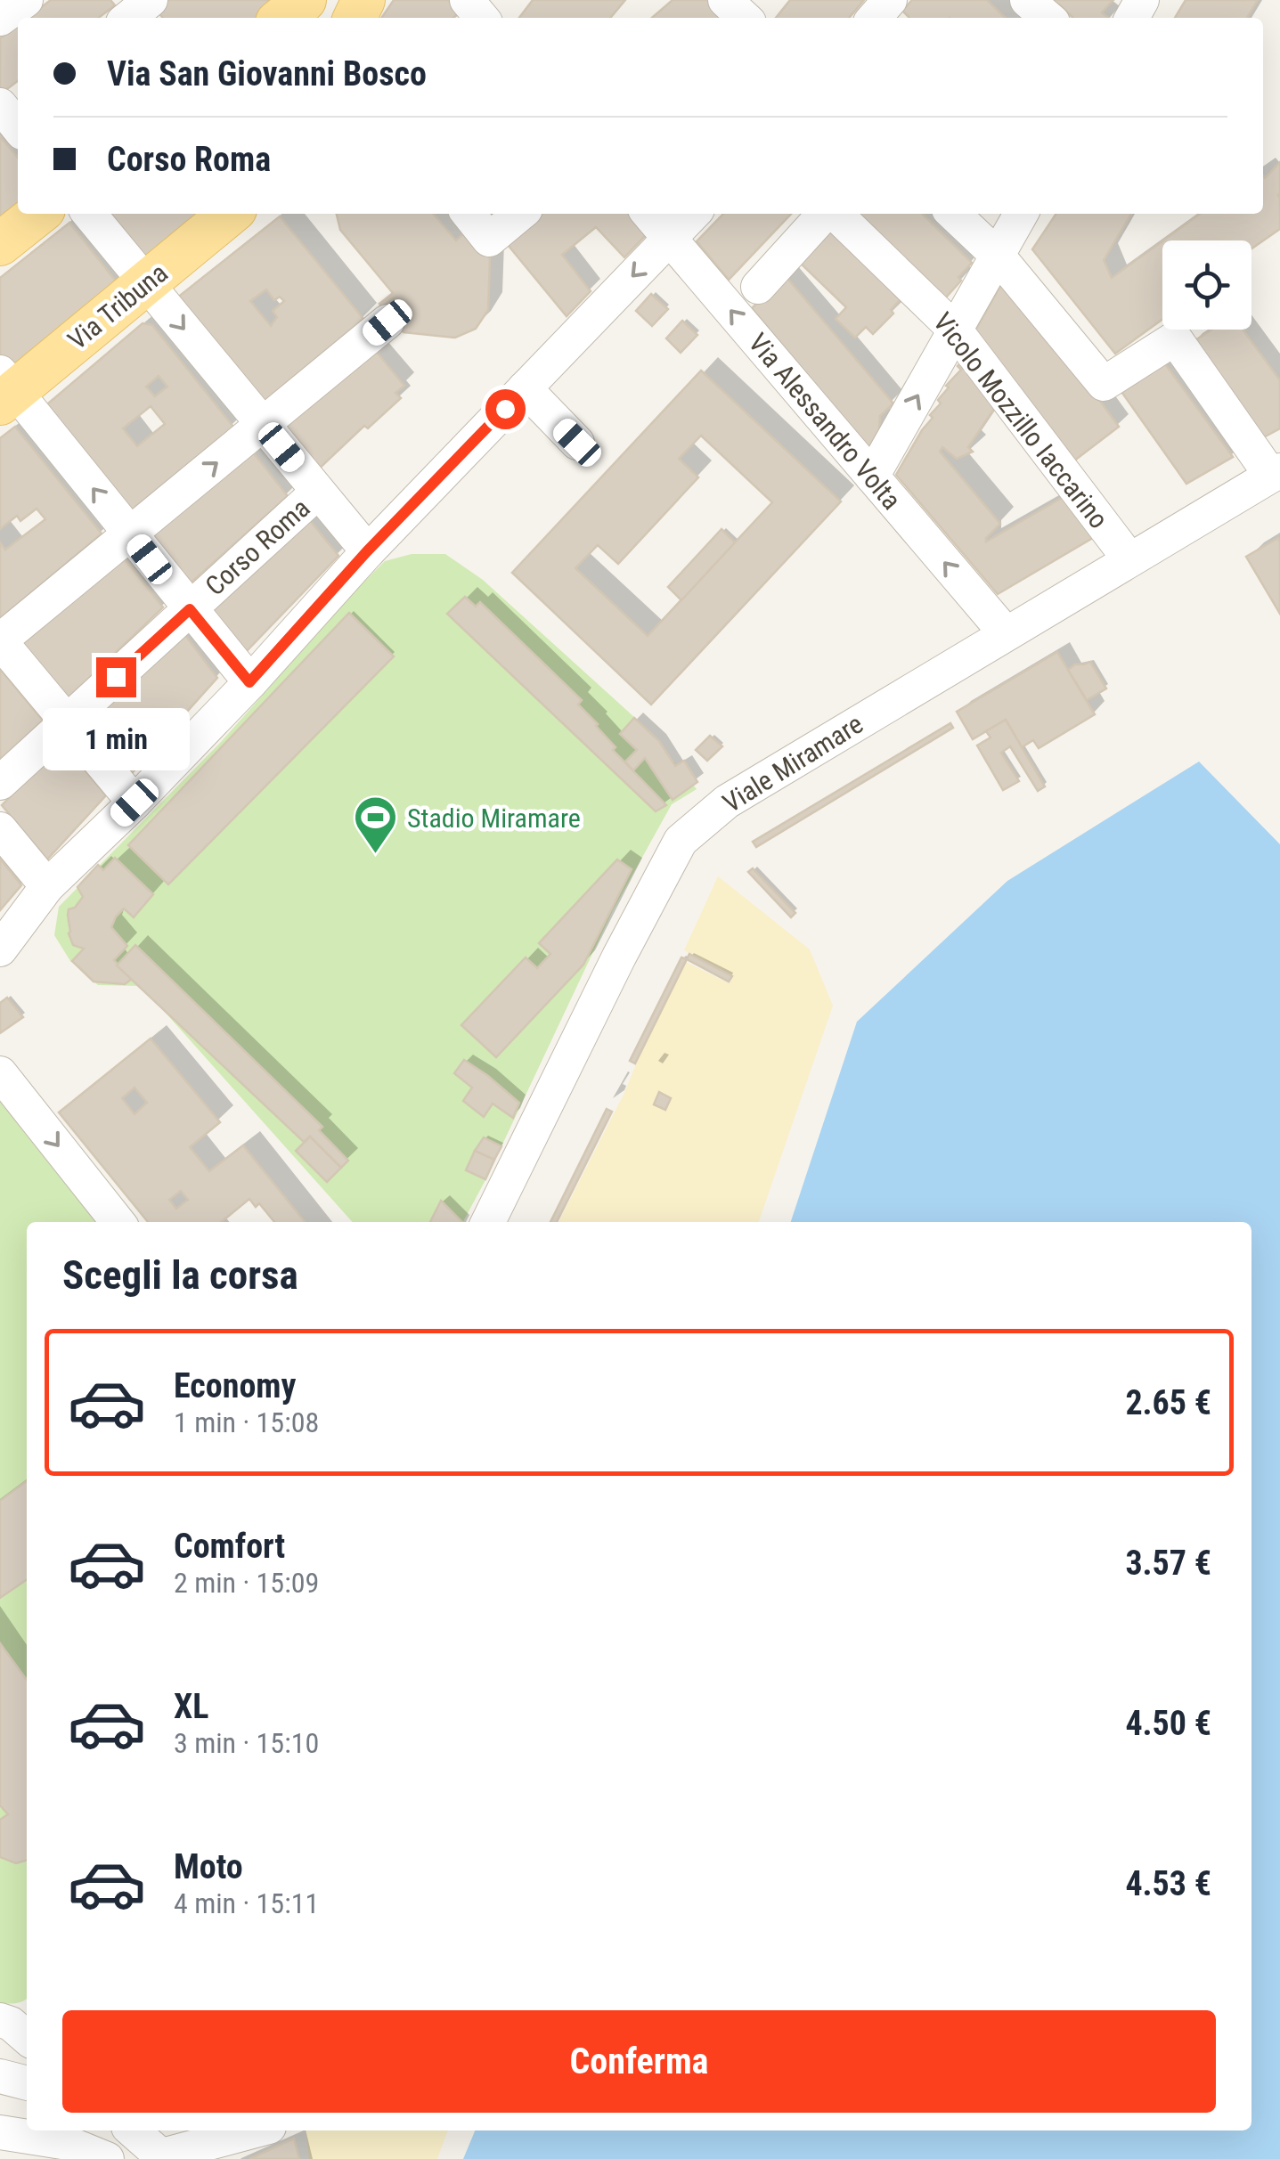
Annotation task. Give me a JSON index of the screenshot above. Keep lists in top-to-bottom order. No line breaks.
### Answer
{"streets":{"main road":["Via Tribuna"],"street":["Vicolo Mozzillo Iaccarino","Via Alessandro Volta","Corso Roma","Viale Miramare"]},"crossings":[["Vicolo Mozzillo Iaccarino","Viale Miramare"],["Via Alessandro Volta","Viale Miramare"]],"one_way":["Via Alessandro Volta"],"places":{"sports":["Stadio Miramare"]},"page":{"banner":["Via San Giovanni Bosco","Corso Roma"],"bubble":"1 min","heading":"Scegli la corsa","list":[{"name":"Economy","note":"1 min · 15:08","value":"2.65 €"},{"name":"Comfort","note":"2 min · 15:09","value":"3.57 €"},{"name":"XL","note":"3 min · 15:10","value":"4.50 €"},{"name":"Moto","note":"4 min · 15:11","value":"4.53 €"}],"buttons":"Conferma"}}
